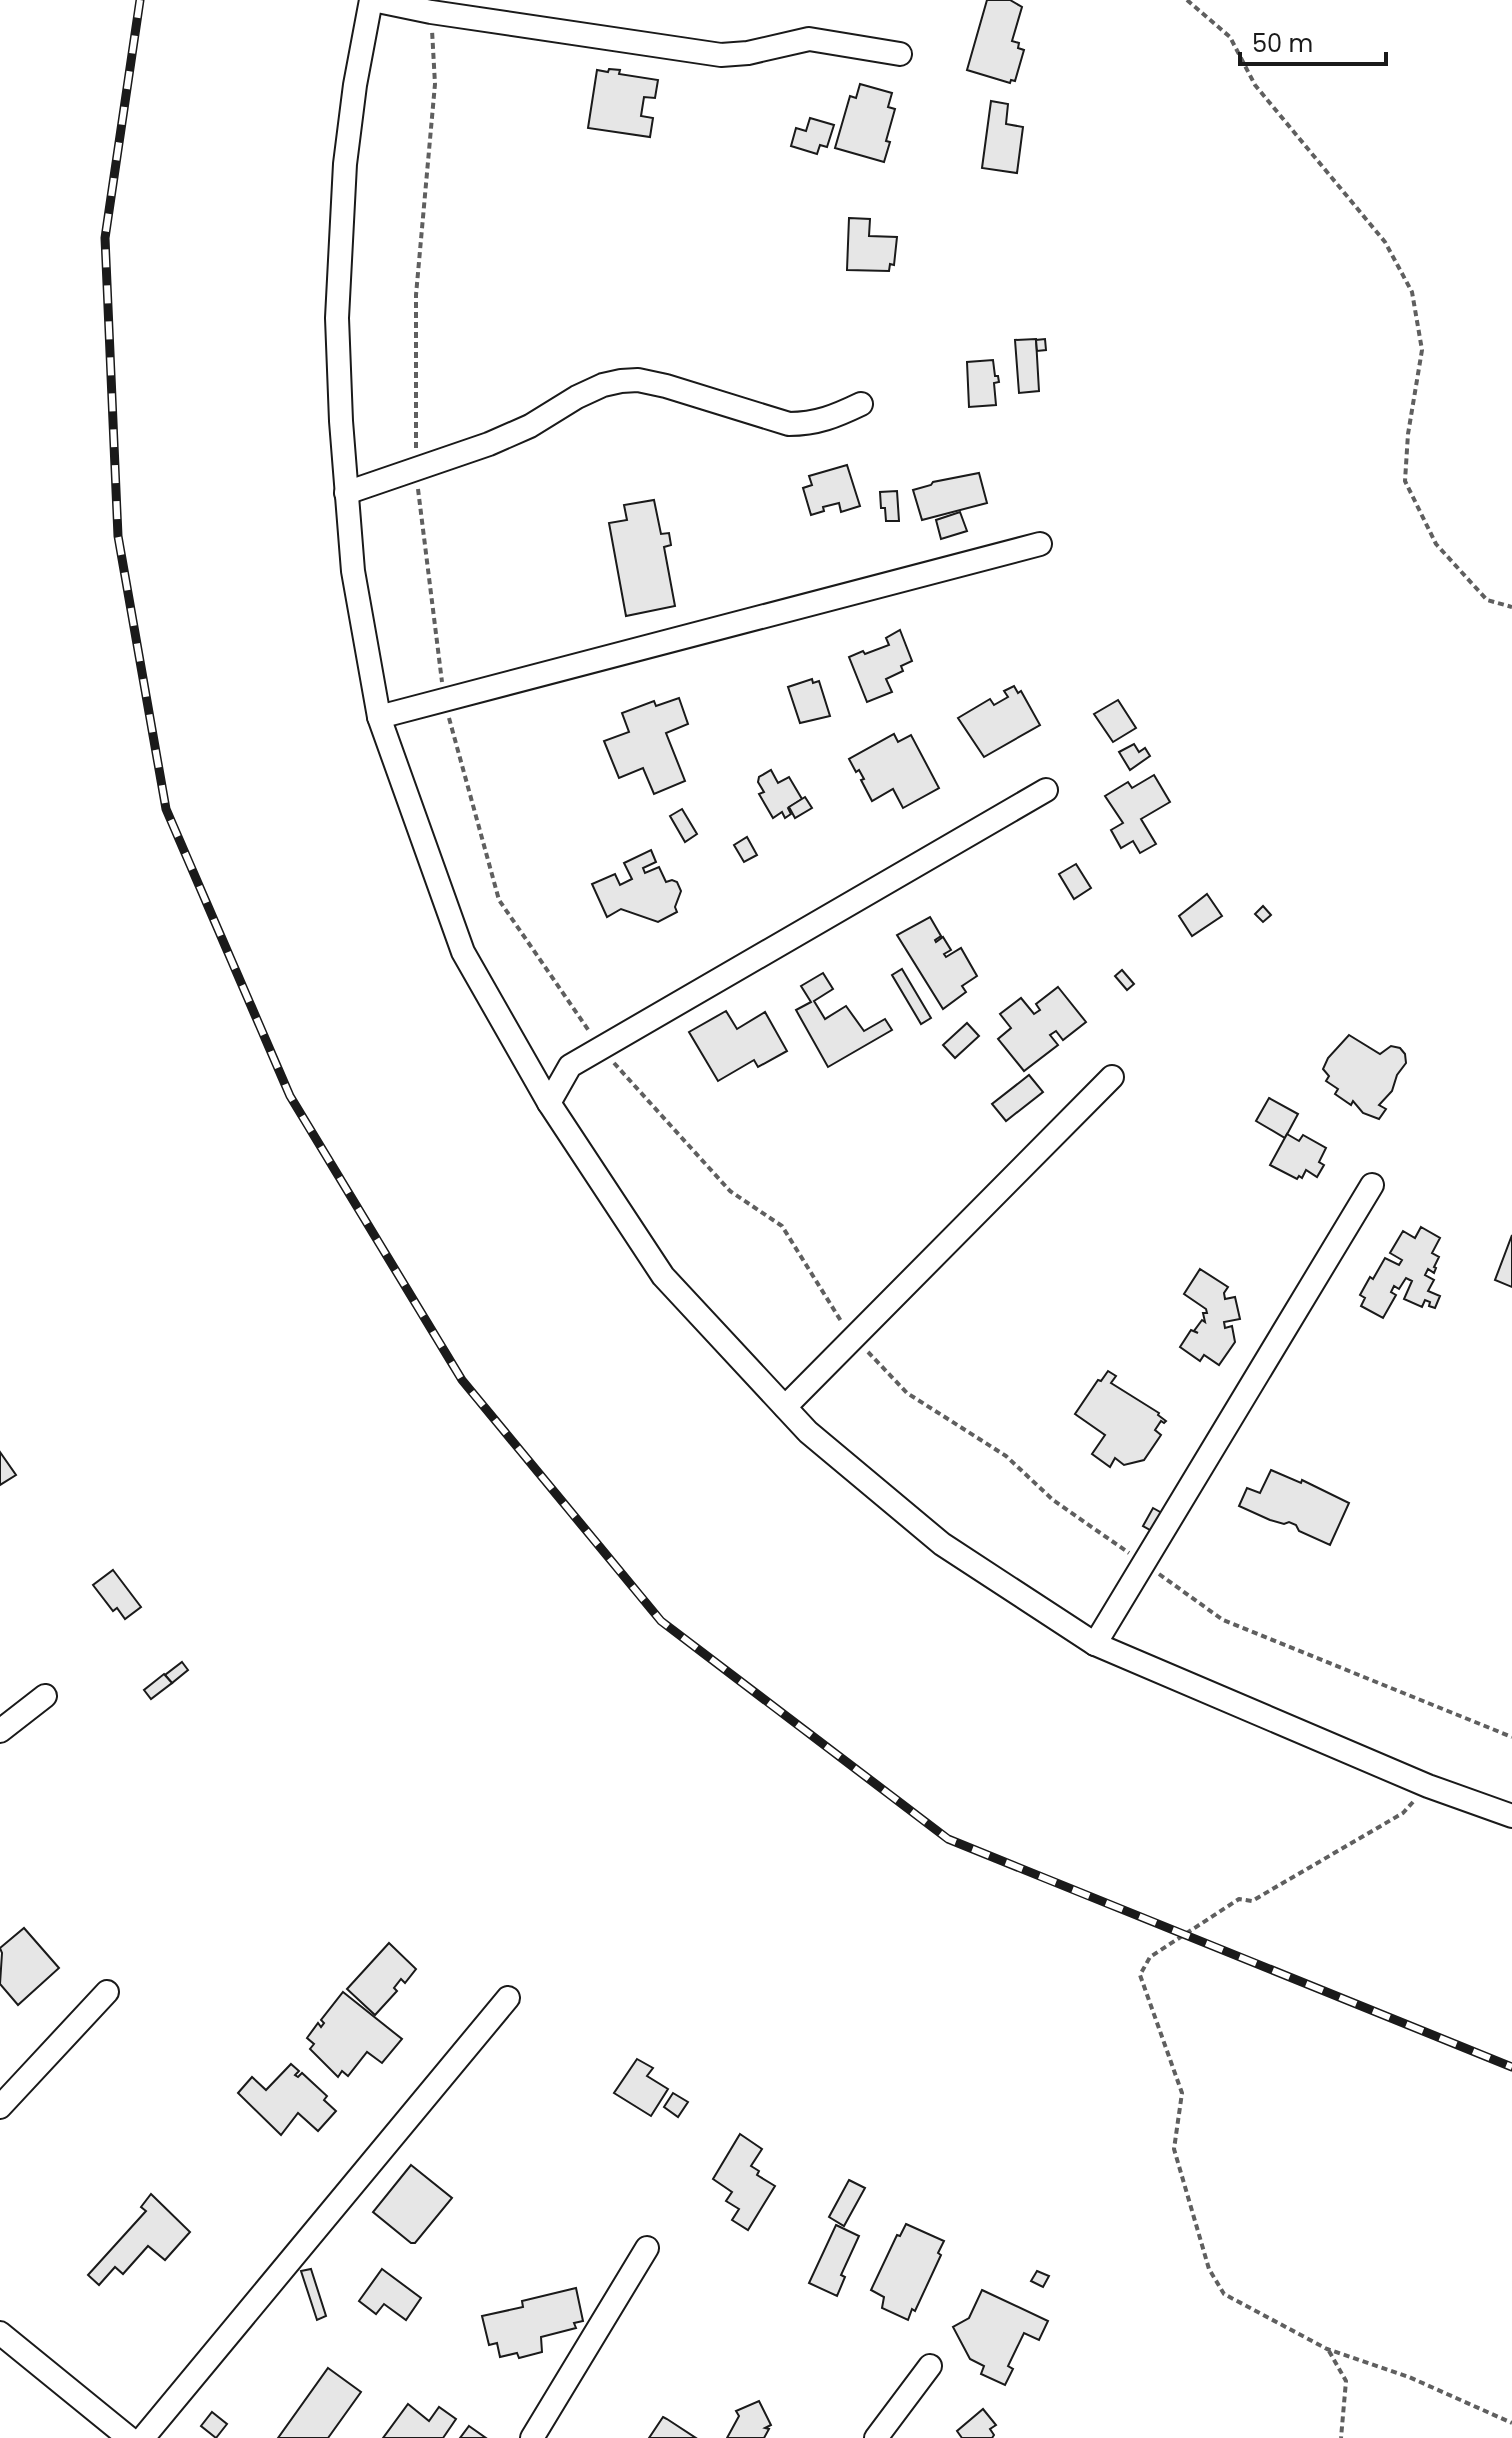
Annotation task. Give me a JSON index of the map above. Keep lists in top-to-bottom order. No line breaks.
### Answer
{"scale_bar":"50 m"}
